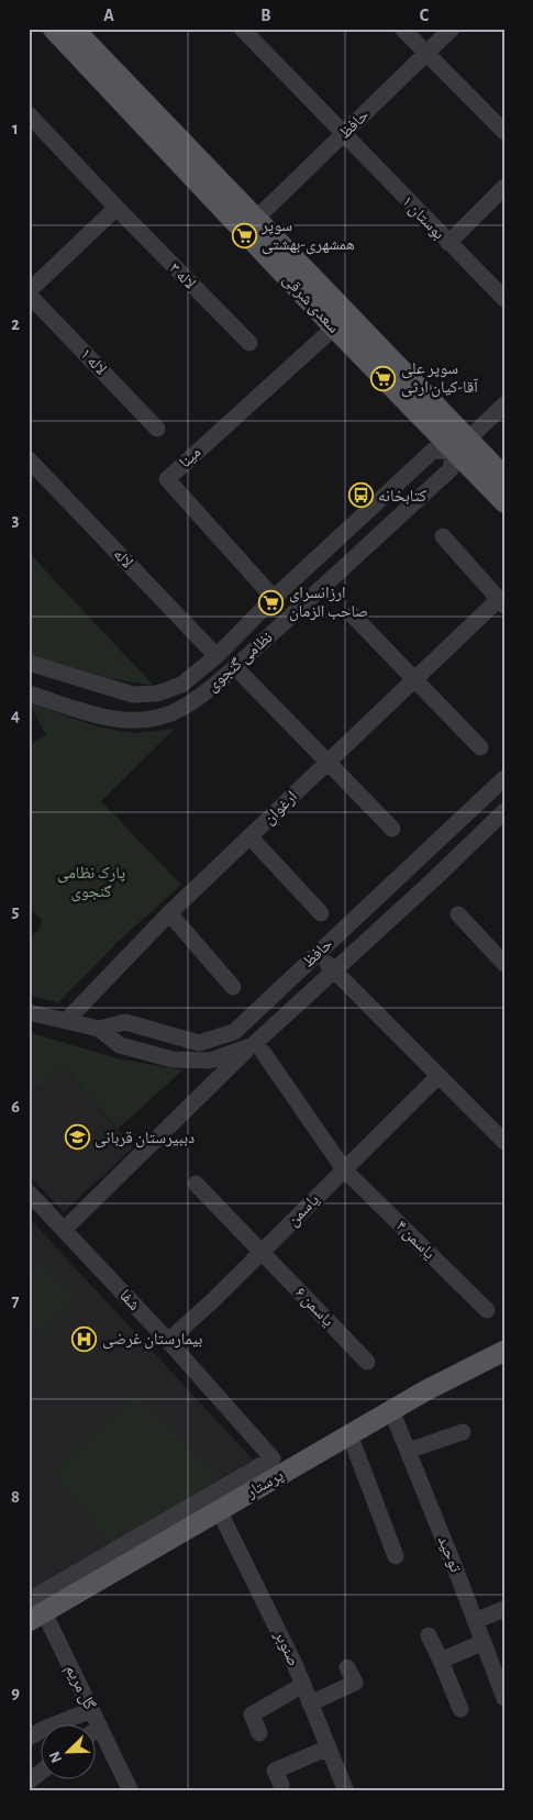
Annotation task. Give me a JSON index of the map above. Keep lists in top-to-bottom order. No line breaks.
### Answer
{"streets":{"main road":["سعدی شرقی","پرستار"],"street":["حافظ","بوستان ۱","لاله ۳","لاله ۱","مینا","لاله","نظامی گنجوی","ارغوان","یاسمن","یاسمن ۴","شفا","یاسمن ۶","توحید","صنوبر","گل مریم"]},"crossings":[["حافظ","بوستان ۱"],["حافظ","سعدی شرقی"],["حافظ","ارغوان"],["حافظ","یاسمن ۴"],["سعدی شرقی","مینا"],["سعدی شرقی","نظامی گنجوی"],["مینا","نظامی گنجوی"],["لاله","نظامی گنجوی"],["یاسمن","یاسمن ۴"],["یاسمن","شفا"],["یاسمن","یاسمن ۶"],["شفا","پرستار"],["شفا","گل مریم"],["پرستار","توحید"],["پرستار","صنوبر"],["پرستار","گل مریم"]],"parks":["پارک نظامی گنجوی"],"places":{"supermarket":["سوپر همشهری-بهشتی","سوپر علی آقا-کیان ارثی","ارزانسرای صاحب الزمان"],"bus stop":["کتابخانه"],"school or university":["دببیرستان قربانی"],"hospital":["بیمارستان غرضی"]},"north":"bottom left","grid":{"columns":["A","B","C"],"rows":["1","2","3","4","5","6","7","8","9"]}}
